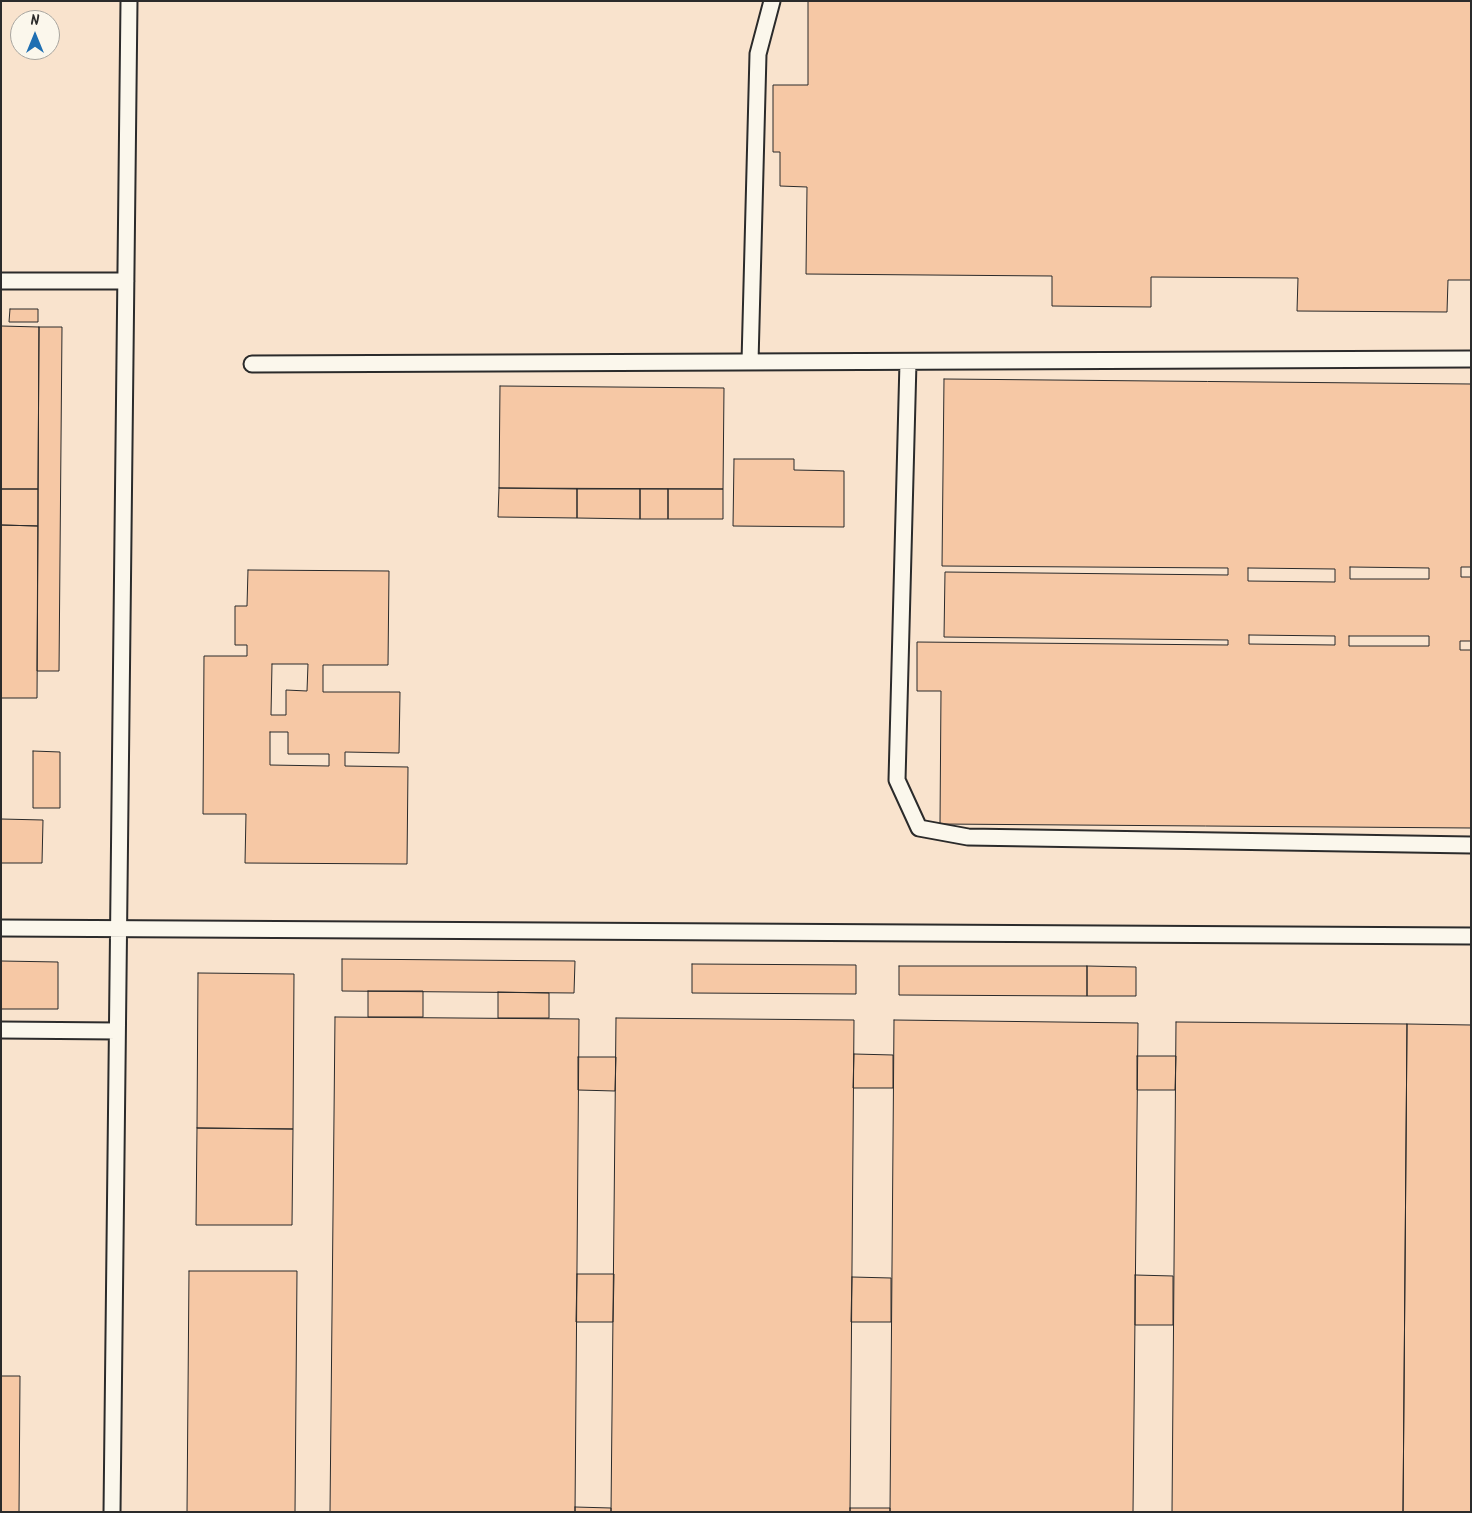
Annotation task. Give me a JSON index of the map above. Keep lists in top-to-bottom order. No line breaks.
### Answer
{"north":"top"}
